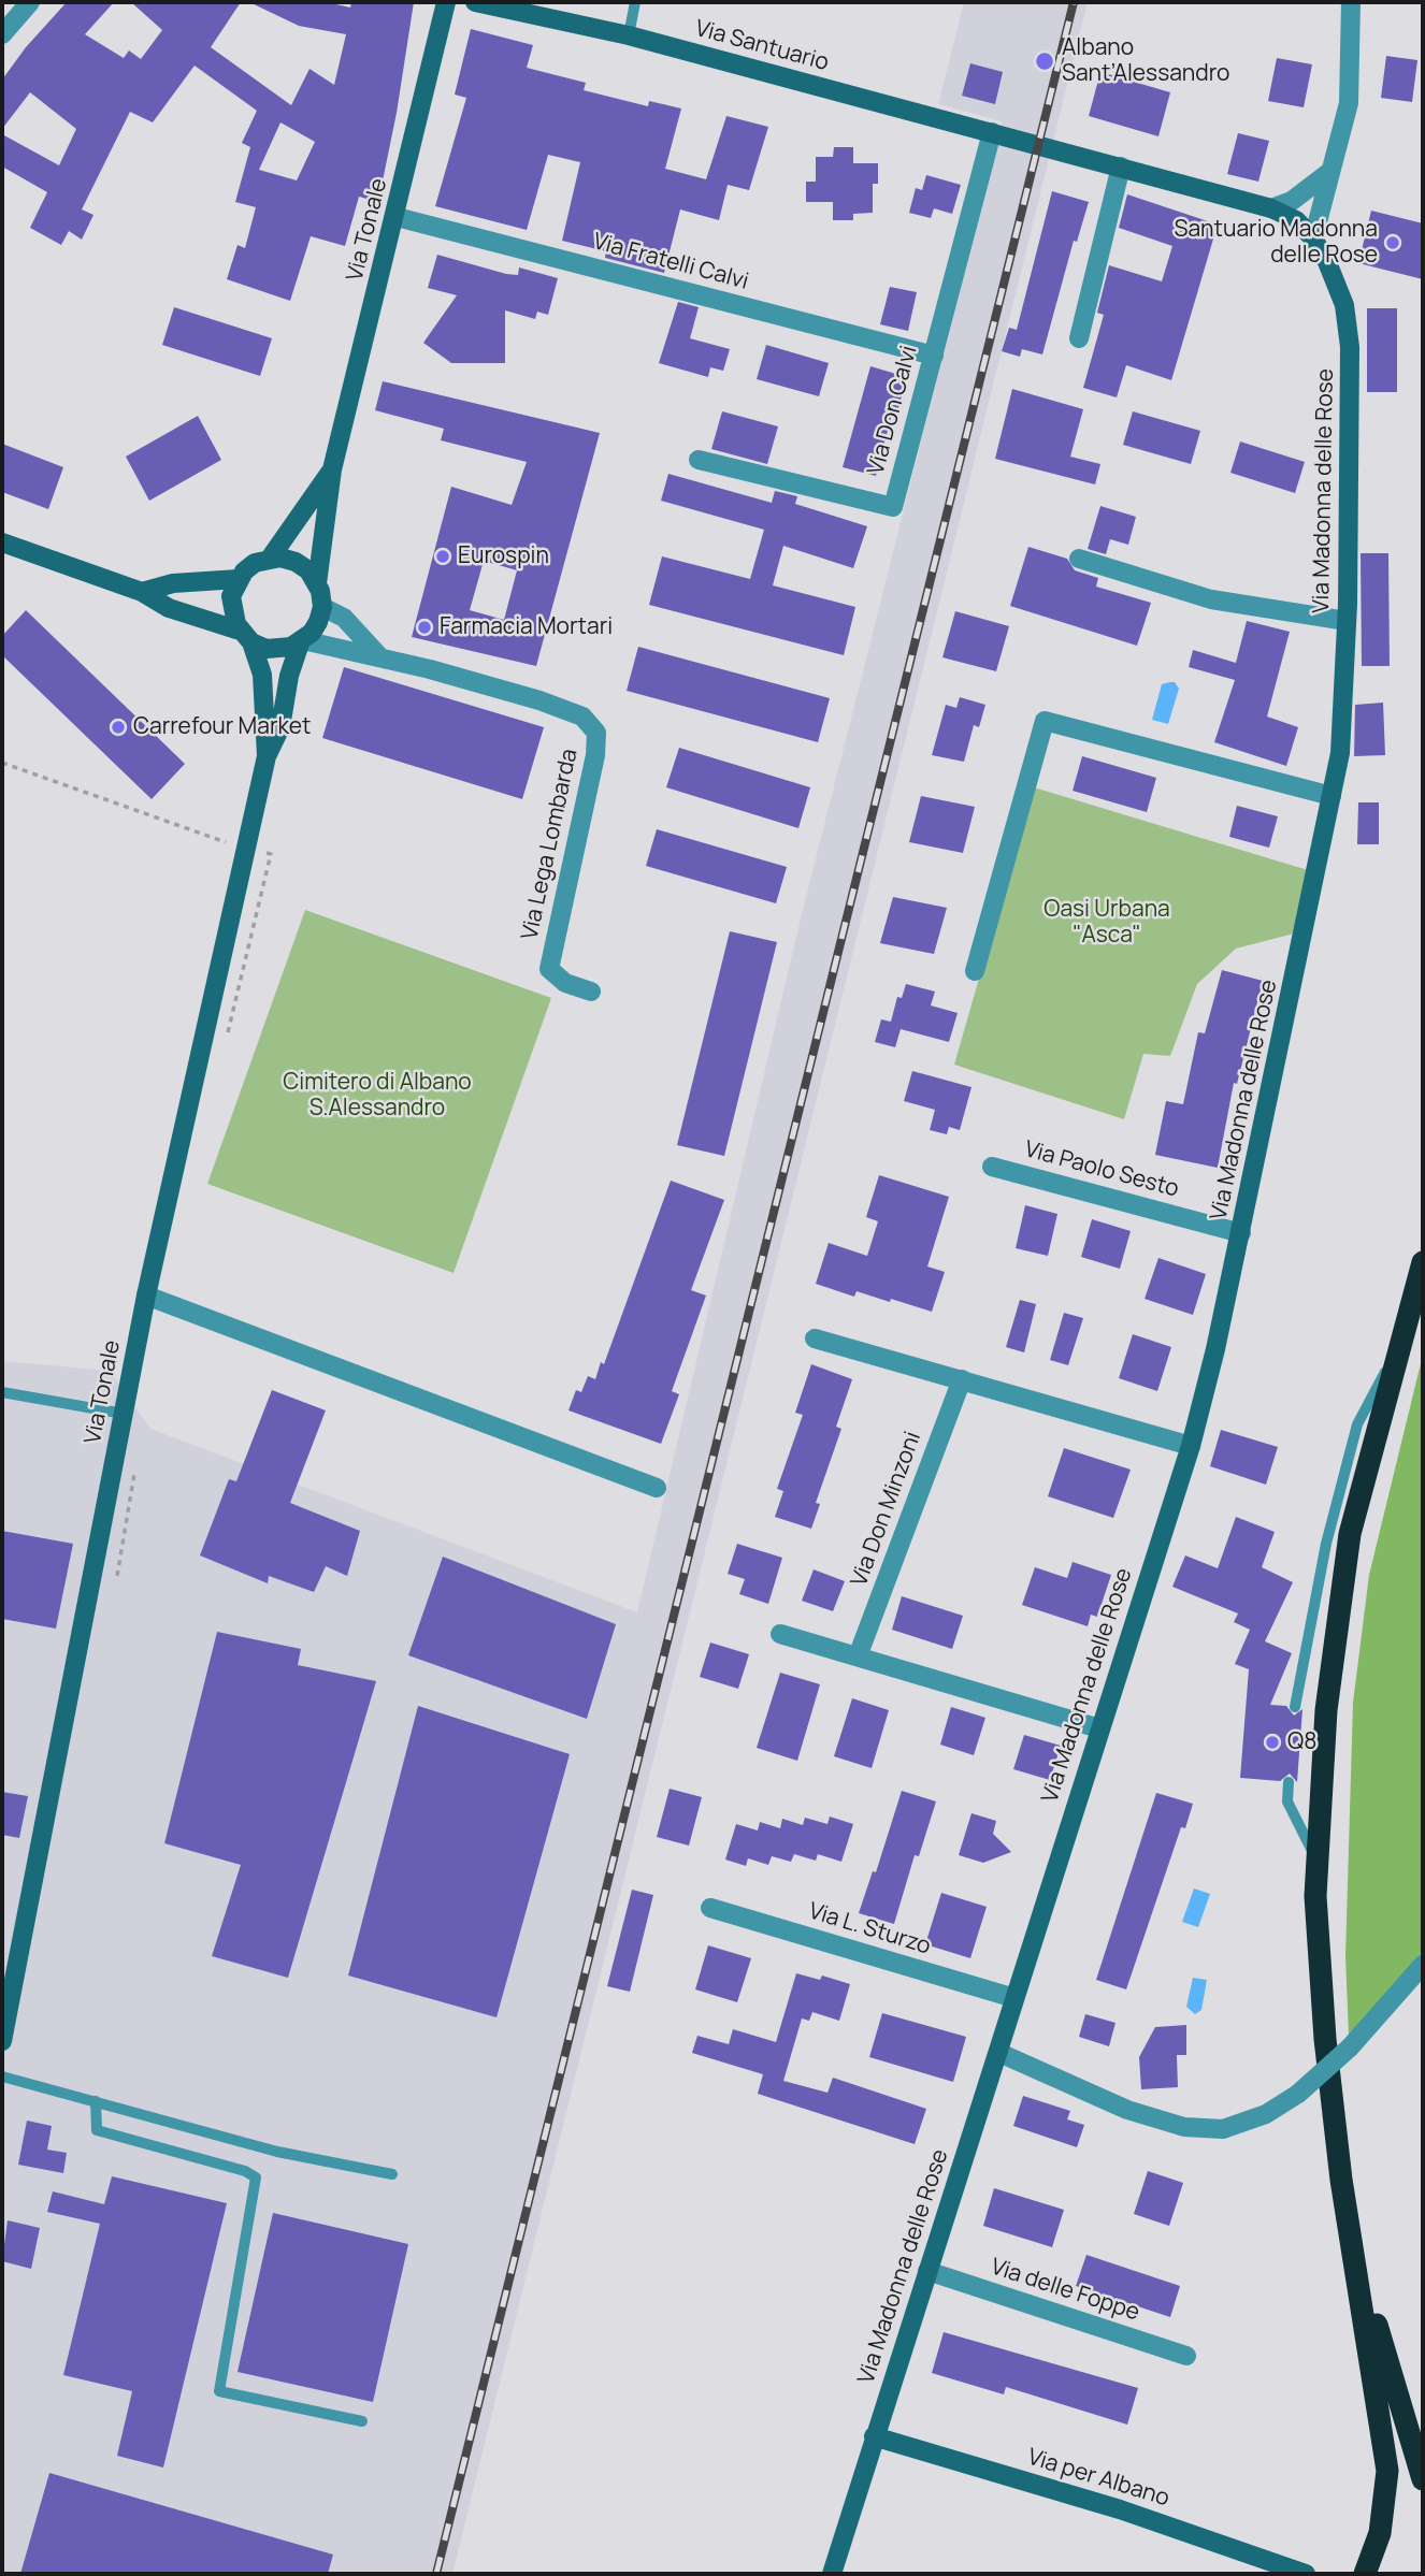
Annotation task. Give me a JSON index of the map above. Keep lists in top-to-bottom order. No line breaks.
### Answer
{"streets":{"street":["Via Santuario","Via Tonale","Via Fratelli Calvi","Via Don Calvi","Via Madonna delle Rose","Via Lega Lombarda","Via Paolo Sesto","Via Don Minzoni","Via L. Sturzo","Via delle Foppe","Via per Albano"]},"crossings":[["Via Santuario","Via Don Calvi"],["Via Santuario","Via Madonna delle Rose"],["Via Tonale","Via Fratelli Calvi"],["Via Tonale","Via Lega Lombarda"],["Via Fratelli Calvi","Via Don Calvi"],["Via Madonna delle Rose","Via Paolo Sesto"],["Via Madonna delle Rose","Via L. Sturzo"],["Via Madonna delle Rose","Via delle Foppe"],["Via Madonna delle Rose","Via per Albano"]],"parks":["Oasi Urbana \"Asca\"","Cimitero di Albano S.Alessandro"],"places":["Albano Sant’Alessandro","Santuario Madonna delle Rose","Eurospin","Farmacia Mortari","Carrefour Market","Q8"]}
